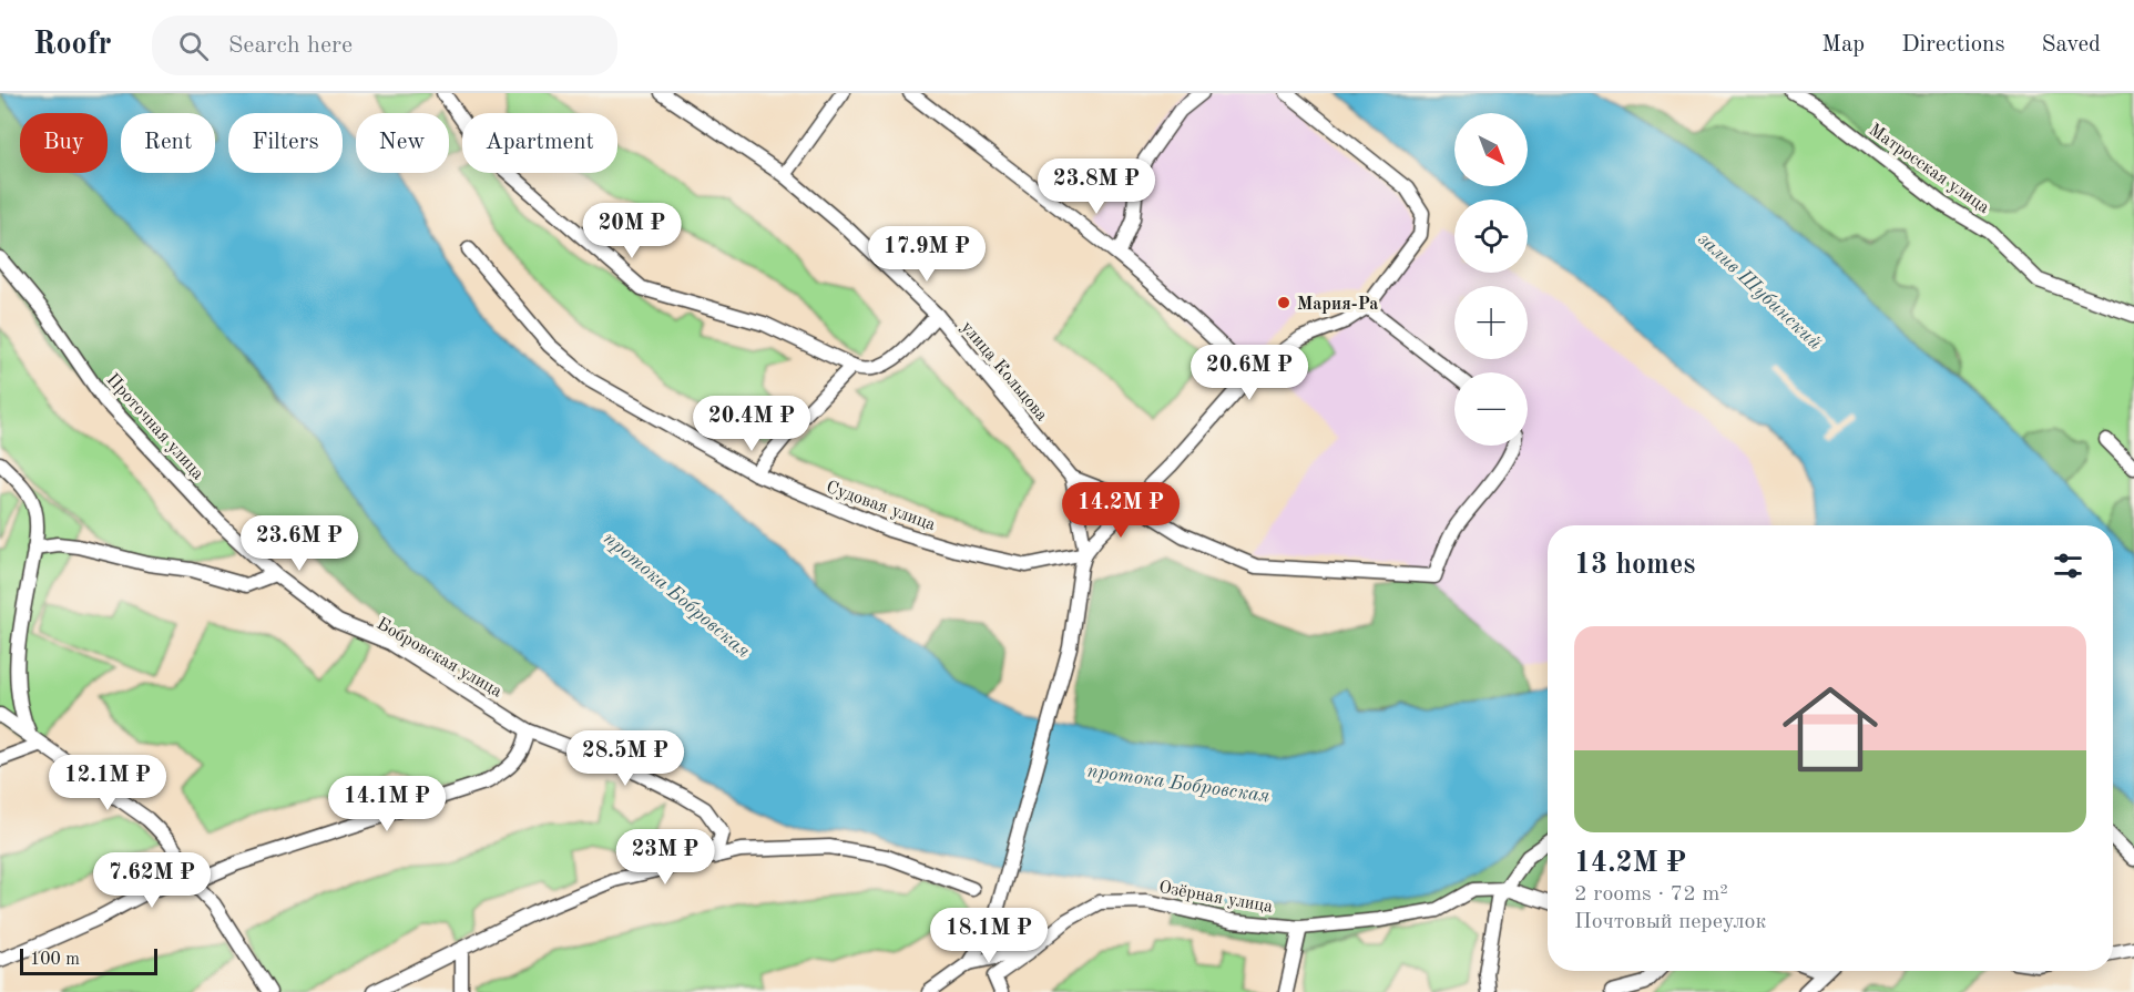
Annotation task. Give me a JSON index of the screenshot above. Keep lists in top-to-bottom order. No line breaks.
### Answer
{"streets":{"street":["Матросская улица","улица Кольцова","Проточная улица","Судовая улица","Бобровская улица","Озёрная улица"]},"crossings":[["улица Кольцова","Судовая улица"],["улица Кольцова","Озёрная улица"],["Проточная улица","Бобровская улица"],["Судовая улица","Озёрная улица"]],"water":["залив Шубинский","протока Бобровская"],"places":["Мария-Ра"],"scale_bar":"100 m","north":"bottom right","page":{"header":"Roofr","search":"Search here","nav":["Map","Directions","Saved"],"map_buttons":["+","−"],"chip":["Buy","Rent","Filters","New","Apartment"],"price":["23.8M ₽","20M ₽","17.9M ₽","20.6M ₽","20.4M ₽","14.2M ₽","23.6M ₽","28.5M ₽","12.1M ₽","14.1M ₽","23M ₽","7.62M ₽","18.1M ₽"],"heading":"13 homes","list":[{"name":"14.2M ₽","note":"2 rooms · 72 m² · Почтовый переулок"}],"scale":"100 m"}}
